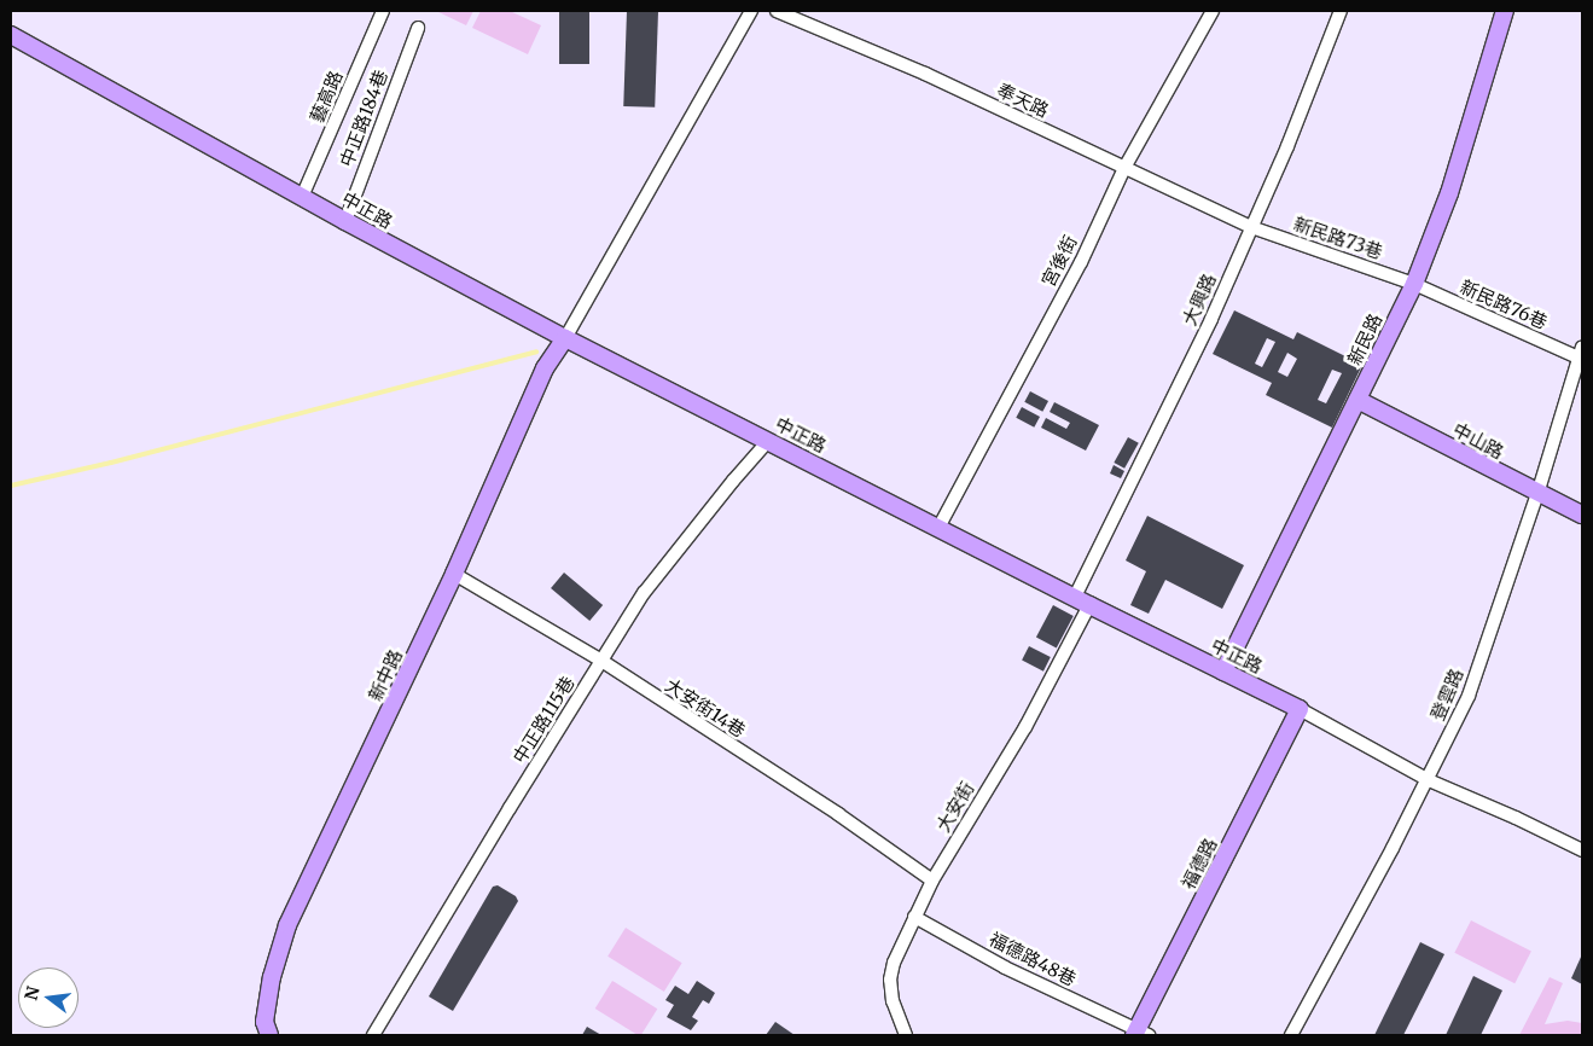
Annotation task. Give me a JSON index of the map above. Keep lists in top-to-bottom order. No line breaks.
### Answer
{"streets":{"main road":["中正路","新民路","中山路","新中路","福德路"],"street":["藝高路","奉天路","中正路184巷","新民路73巷","宮後街","大興路","新民路76巷","登雲路","大安街14巷","中正路115巷","大安街","福德路48巷"]},"crossings":[["藝高路","中正路"],["奉天路","新民路73巷"],["奉天路","宮後街"],["奉天路","大興路"],["中正路184巷","中正路"],["中正路","宮後街"],["中正路","大興路"],["中正路","新民路"],["中正路","新中路"],["中正路","登雲路"],["中正路","中正路115巷"],["中正路","大安街"],["中正路","福德路"],["新民路73巷","大興路"],["新民路73巷","新民路76巷"],["新民路73巷","新民路"],["新民路76巷","新民路"],["新民路76巷","登雲路"],["新民路","中山路"],["中山路","登雲路"],["新中路","大安街14巷"],["大安街14巷","中正路115巷"],["大安街14巷","大安街"],["大安街","福德路48巷"],["福德路","福德路48巷"]],"north":"left"}
